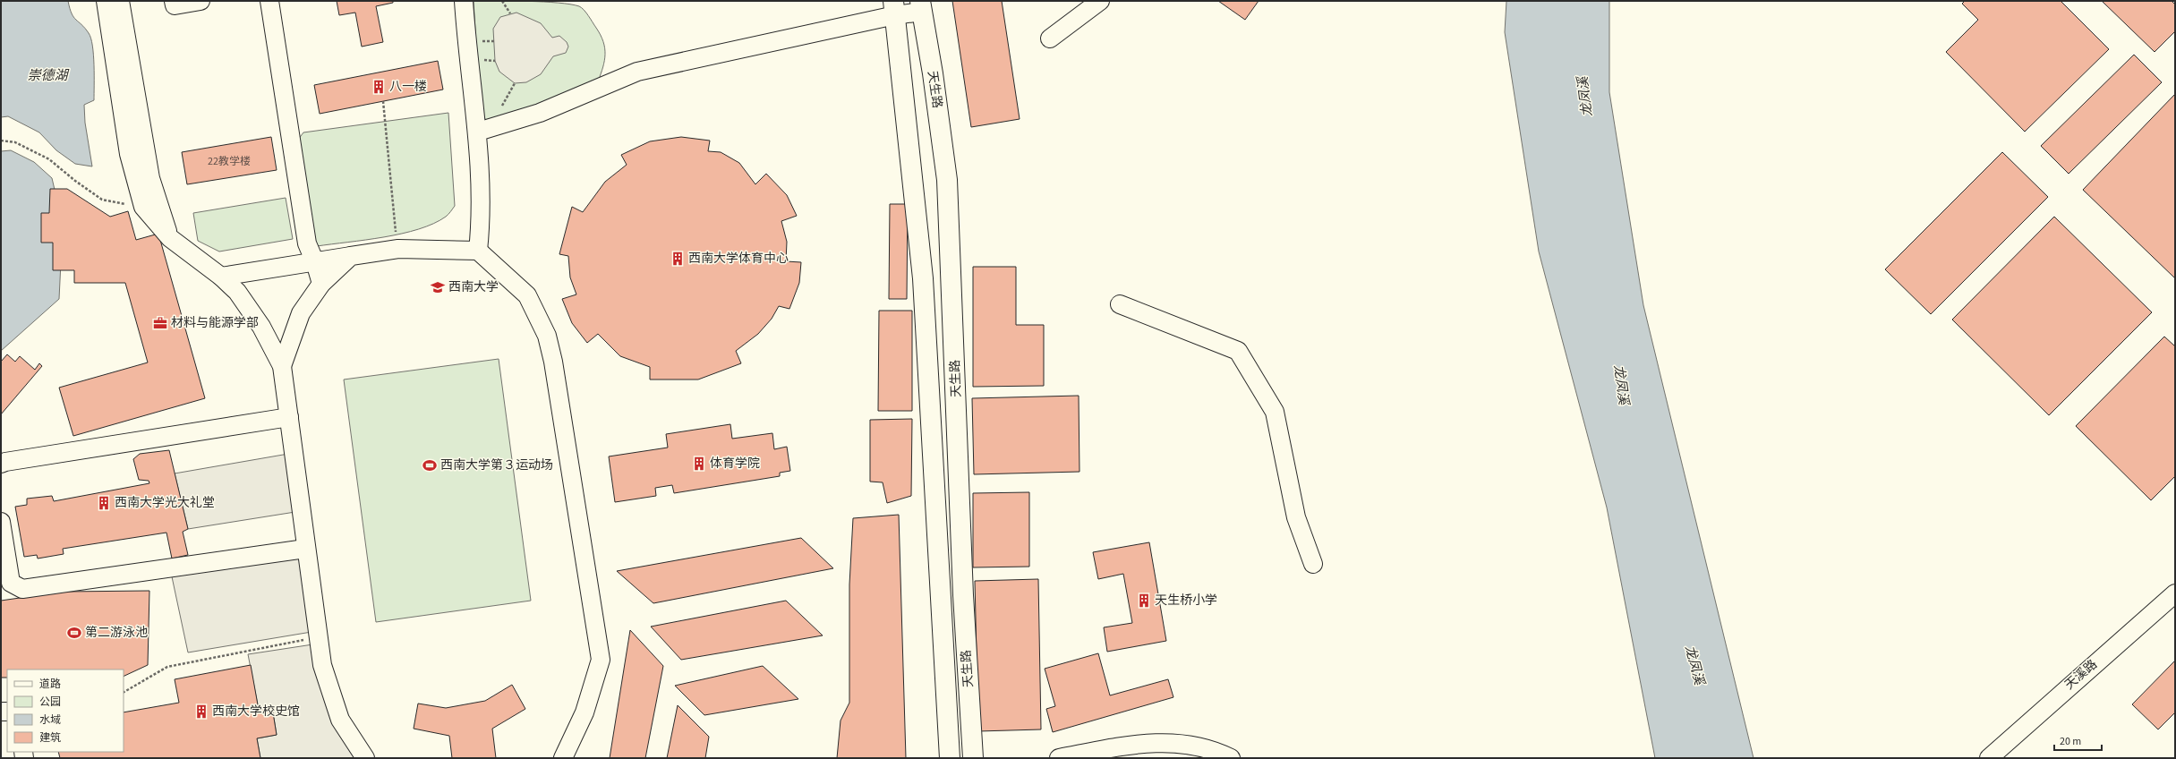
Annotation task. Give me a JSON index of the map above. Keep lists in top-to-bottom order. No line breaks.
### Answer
{"streets":{"highway":["天生路"],"street":["天溪路"]},"water":["崇德湖","龙凤溪"],"places":{"building":["八一楼","西南大学体育中心","体育学院","西南大学光大礼堂","天生桥小学","西南大学校史馆"],"school or university":["西南大学"],"office":["材料与能源学部"],"sports":["西南大学第３运动场","第二游泳池"]},"house_numbers":["22教学楼"],"legend":["道路","公园","水域","建筑"],"scale_bar":"20 m"}
